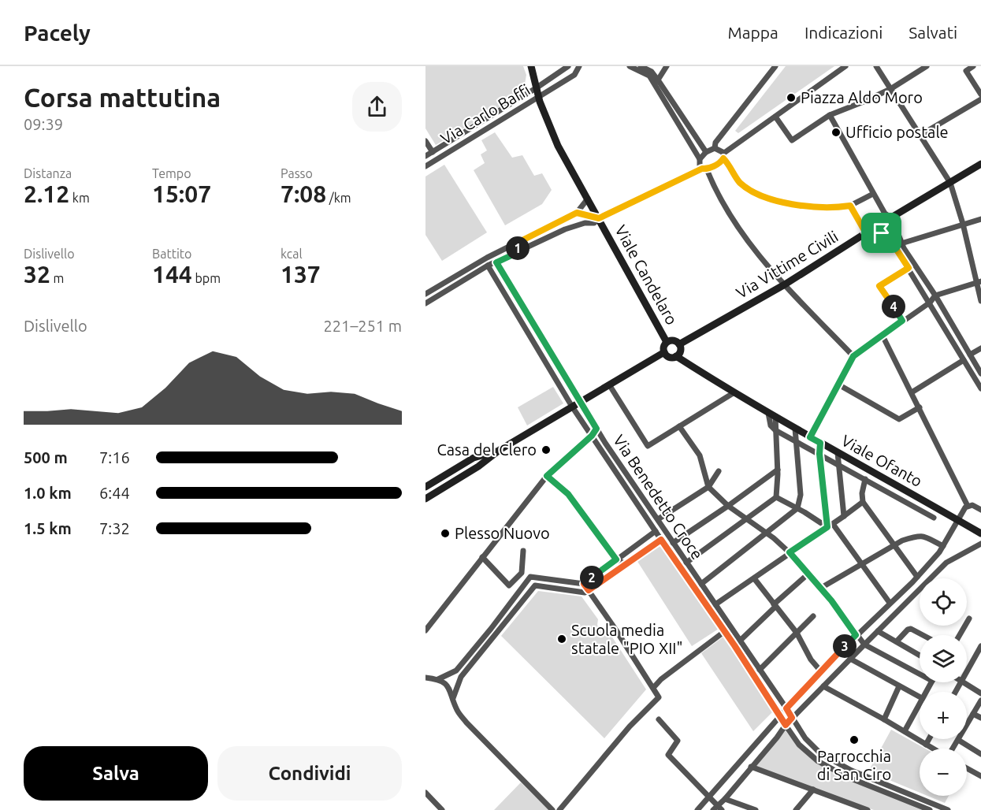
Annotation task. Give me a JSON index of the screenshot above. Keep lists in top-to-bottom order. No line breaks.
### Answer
{"streets":{"main road":["Via Vittime Civili","Viale Candelaro","Viale Ofanto"],"street":["Via Carlo Baffi","Via Benedetto Croce"]},"crossings":[["Via Carlo Baffi","Viale Candelaro"],["Via Vittime Civili","Viale Candelaro"],["Via Vittime Civili","Viale Ofanto"],["Viale Candelaro","Viale Ofanto"]],"places":["Piazza Aldo Moro","Ufficio postale","Casa del Clero","Plesso Nuovo","Scuola media statale \"PIO XII\"","Parrocchia di San Ciro"],"page":{"header":"Pacely","nav":["Mappa","Indicazioni","Salvati"],"heading":["Corsa mattutina","09:39"],"stats":[["Distanza","2.12 km"],["Tempo","15:07"],["Passo","7:08 /km"],["Dislivello","32 m"],["Battito","144 bpm"],["kcal","137"]],"pins":["1","4","2","3"],"chart":["Dislivello","221–251 m"],"list":[{"name":"500 m","note":"7:16"},{"name":"1.0 km","note":"6:44"},{"name":"1.5 km","note":"7:32"}],"map_buttons":["+","−"],"buttons":["Salva","Condividi"]}}
